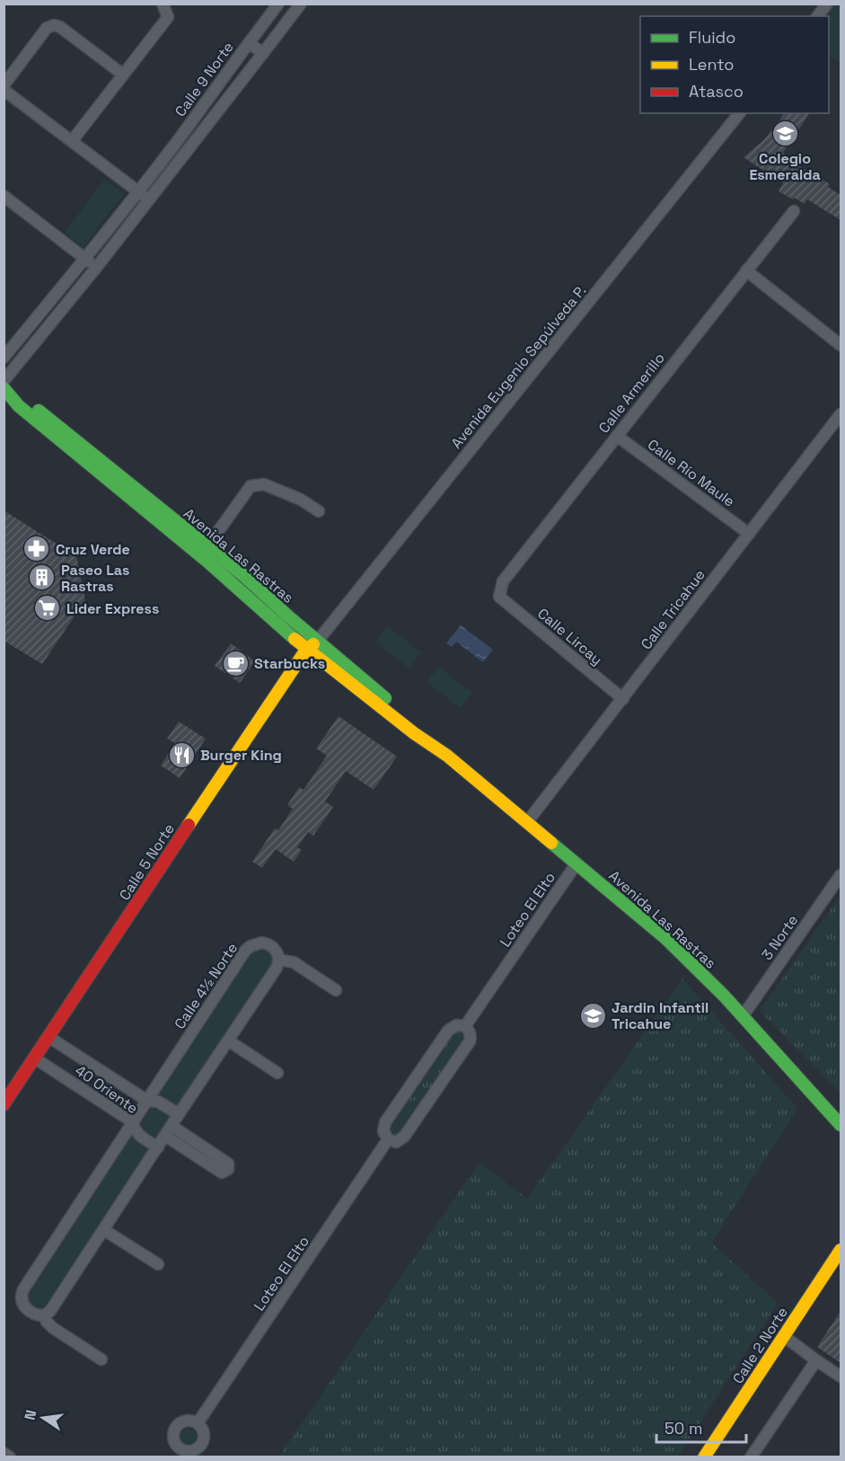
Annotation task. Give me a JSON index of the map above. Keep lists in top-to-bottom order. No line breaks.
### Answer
{"streets":{"street":["Calle 9 Norte","Avenida Eugenio Sepúlveda P.","Calle Armerillo","Calle Río Maule","Avenida Las Rastras","Calle Tricahue","Calle Lircay","Calle 5 Norte","Loteo El Elto","3 Norte","Calle 4½ Norte","40 Oriente","Calle 2 Norte"]},"crossings":[["Avenida Eugenio Sepúlveda P.","Avenida Las Rastras"],["Avenida Eugenio Sepúlveda P.","Calle 5 Norte"],["Calle Armerillo","Calle Río Maule"],["Calle Armerillo","Calle Lircay"],["Calle Río Maule","Calle Tricahue"],["Avenida Las Rastras","Calle Tricahue"],["Avenida Las Rastras","Calle 5 Norte"],["Avenida Las Rastras","Loteo El Elto"],["Avenida Las Rastras","3 Norte"],["Calle Tricahue","Calle Lircay"],["Calle 5 Norte","40 Oriente"],["Calle 4½ Norte","40 Oriente"]],"places":{"school or university":["Colegio Esmeralda","Jardin Infantil Tricahue"],"pharmacy":["Cruz Verde"],"building":["Paseo Las Rastras"],"supermarket":["Lider Express"],"cafe":["Starbucks"],"restaurant":["Burger King"]},"legend":["Fluido","Lento","Atasco"],"scale_bar":"50 m","north":"left"}
